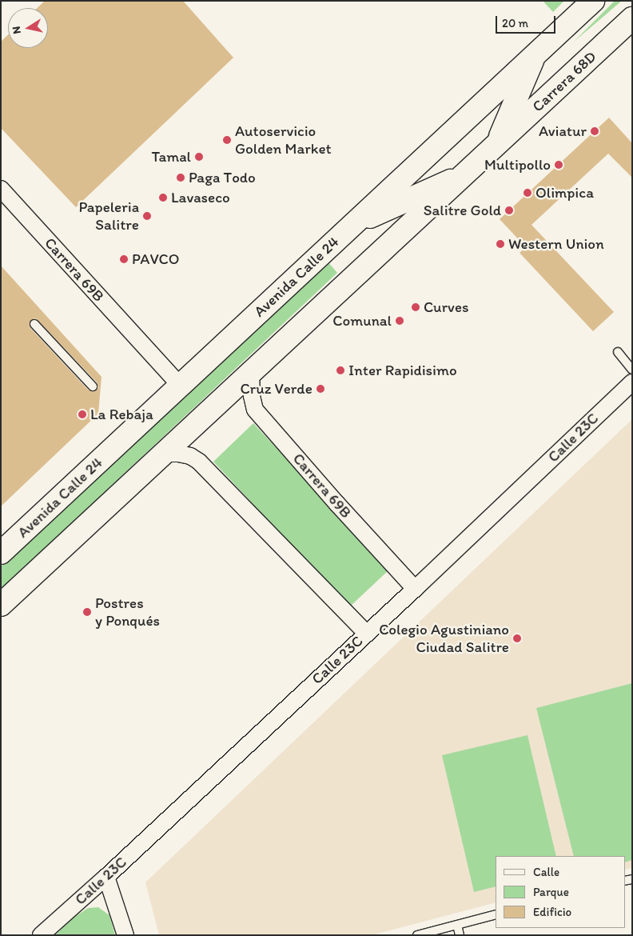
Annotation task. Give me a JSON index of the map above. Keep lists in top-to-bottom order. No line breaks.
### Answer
{"streets":{"main road":["Carrera 68D","Avenida Calle 24"],"street":["Carrera 69B","Calle 23C"]},"crossings":[["Carrera 69B","Avenida Calle 24"],["Carrera 69B","Calle 23C"]],"places":["Aviatur","Autoservicio Golden Market","Tamal","Multipollo","Paga Todo","Olimpica","Lavaseco","Salitre Gold","Papeleria Salitre","Western Union","PAVCO","Curves","Comunal","Inter Rapidisimo","Cruz Verde","La Rebaja","Postres y Ponqués","Colegio Agustiniano Ciudad Salitre"],"legend":["Calle","Parque","Edificio"],"scale_bar":"20 m","north":"left"}
